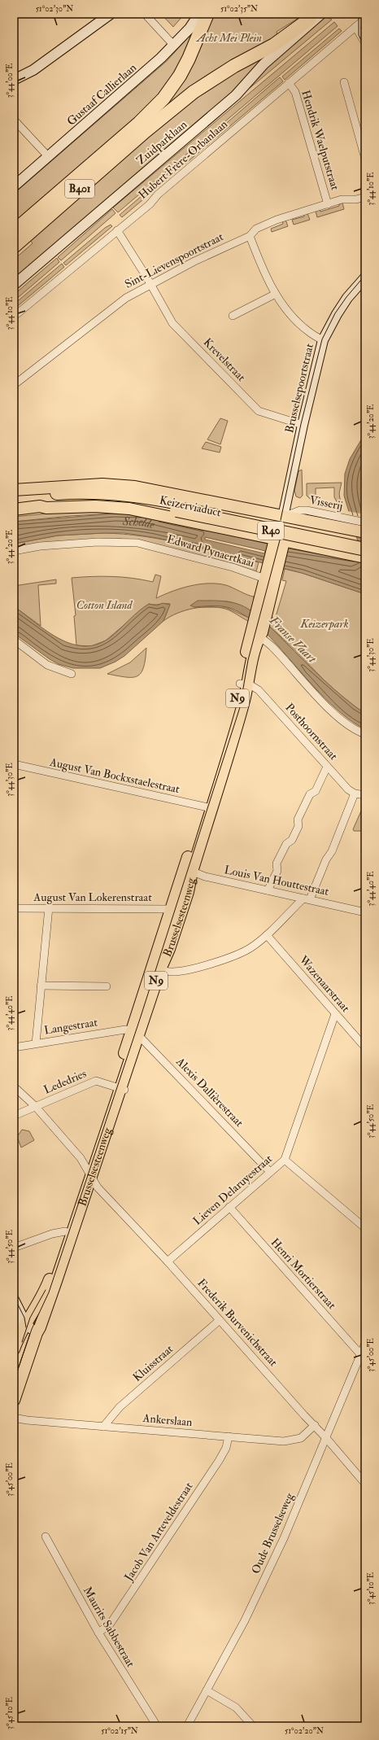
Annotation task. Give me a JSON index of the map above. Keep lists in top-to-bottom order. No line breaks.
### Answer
{"streets":{"highway":["B401","Keizerviaduct","R40"],"main road":["N9","Brusselsesteenweg"],"street":["Gustaaf Callierlaan","Hendrik Waelputstraat","Zuidparklaan","Hubert Frère-Orbanlaan","Sint-Lievenspoortstraat","Krevelstraat","Brusselsepoortstraat","Visserij","Edward Pynaertkaai","Posthoornstraat","August Van Bockxstaelestraat","Louis Van Houttestraat","August Van Lokerenstraat","Wazenaarstraat","Langestraat","Lededries","Alexis Dallièrestraat","Lieven Delaruyestraat","Henri Mortierstraat","Frederik Burvenichstraat","Kluisstraat","Ankerslaan","Jacob Van Arteveldestraat","Oude Brusselseweg","Maurits Sabbestraat"]},"crossings":[["Hendrik Waelputstraat","Hubert Frère-Orbanlaan"],["Hendrik Waelputstraat","Sint-Lievenspoortstraat"],["Hubert Frère-Orbanlaan","Krevelstraat"],["Sint-Lievenspoortstraat","Krevelstraat"],["Krevelstraat","Brusselsepoortstraat"],["Brusselsepoortstraat","Visserij"],["Keizerviaduct","R40"],["Edward Pynaertkaai","Brusselsesteenweg"],["Posthoornstraat","Brusselsesteenweg"],["August Van Bockxstaelestraat","Brusselsesteenweg"],["Louis Van Houttestraat","Brusselsesteenweg"],["August Van Lokerenstraat","Brusselsesteenweg"],["Brusselsesteenweg","Langestraat"],["Brusselsesteenweg","Lededries"],["Brusselsesteenweg","Alexis Dallièrestraat"],["Brusselsesteenweg","Frederik Burvenichstraat"],["Wazenaarstraat","Lieven Delaruyestraat"],["Langestraat","Alexis Dallièrestraat"],["Lededries","Frederik Burvenichstraat"],["Alexis Dallièrestraat","Lieven Delaruyestraat"],["Lieven Delaruyestraat","Henri Mortierstraat"],["Lieven Delaruyestraat","Frederik Burvenichstraat"],["Henri Mortierstraat","Oude Brusselseweg"],["Frederik Burvenichstraat","Kluisstraat"],["Frederik Burvenichstraat","Ankerslaan"],["Frederik Burvenichstraat","Oude Brusselseweg"],["Kluisstraat","Ankerslaan"],["Ankerslaan","Jacob Van Arteveldestraat"],["Jacob Van Arteveldestraat","Maurits Sabbestraat"]],"water":["Schelde","Franse Vaart"],"parks":["Acht Mei Plein","Cotton Island","Keizerpark"],"coordinates":["51°02'30\"N","51°02'35\"N","3°44'00\"E","3°44'10\"E","3°44'20\"E","3°44'30\"E","3°44'40\"E","3°44'50\"E","3°45'00\"E","3°45'10\"E","51°02'15\"N","51°02'20\"N"]}
